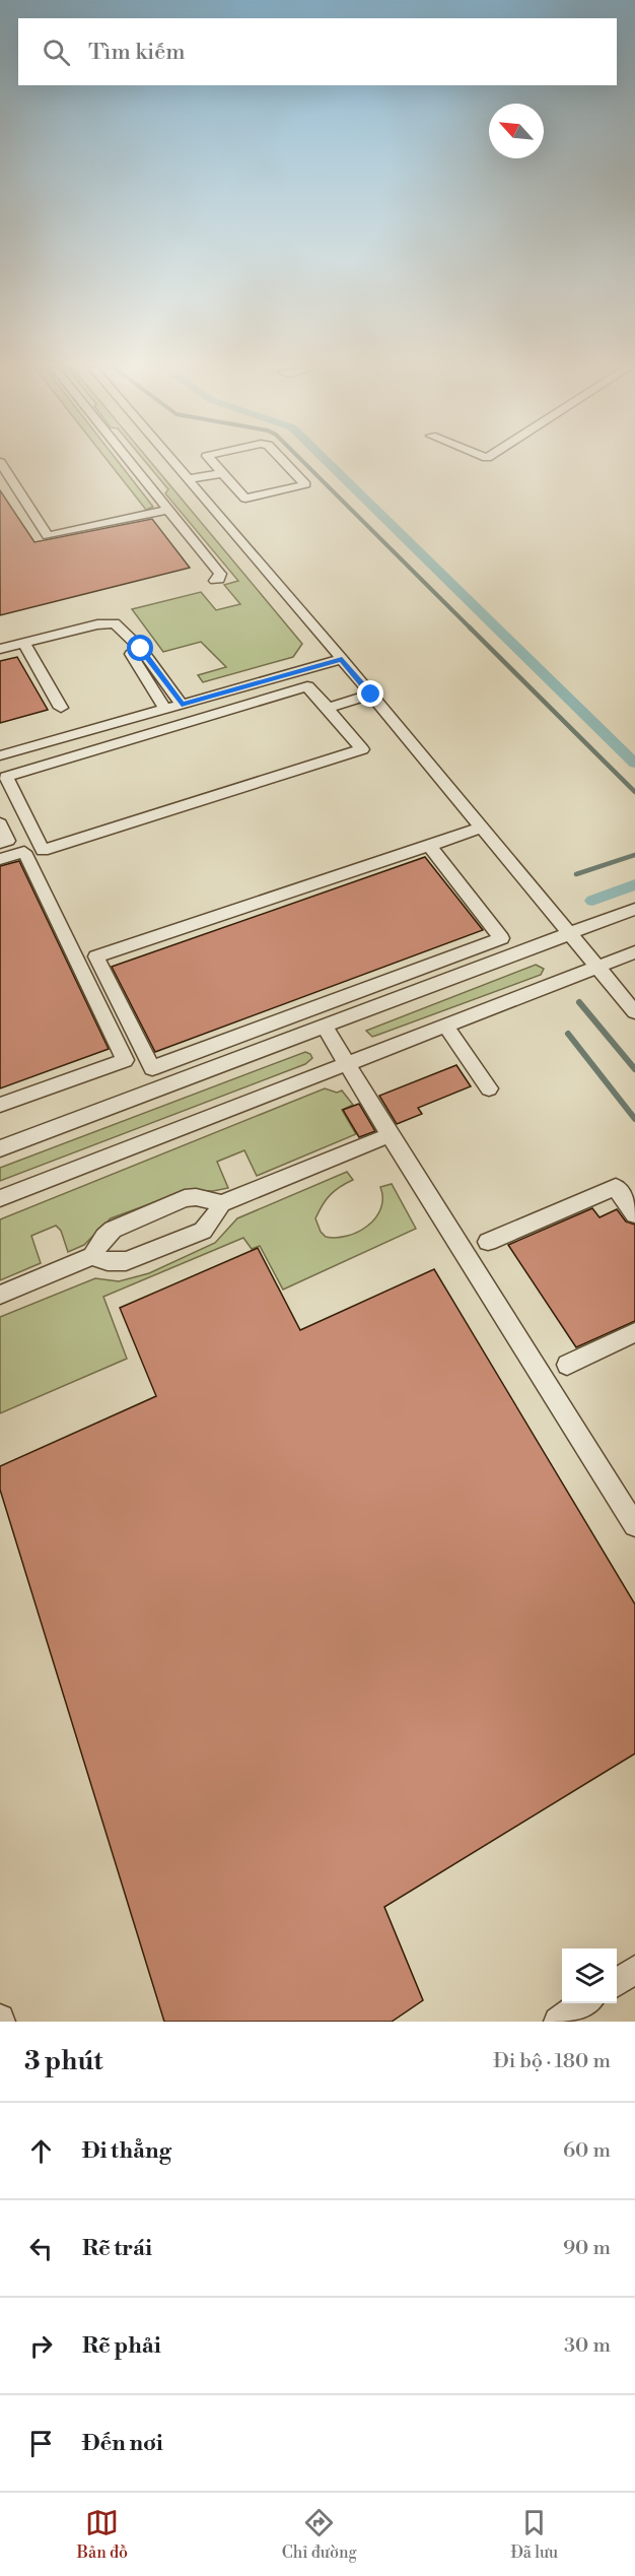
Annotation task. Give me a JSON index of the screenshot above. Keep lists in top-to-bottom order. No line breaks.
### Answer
{"north":"top left","page":{"search":"Tìm kiếm","heading":["3 phút","Đi bộ · 180 m"],"list":[["Đi thẳng","60 m"],["Rẽ trái","90 m"],["Rẽ phải","30 m"],"Đến nơi"],"nav":["Bản đồ","Chỉ đường","Đã lưu"]}}
